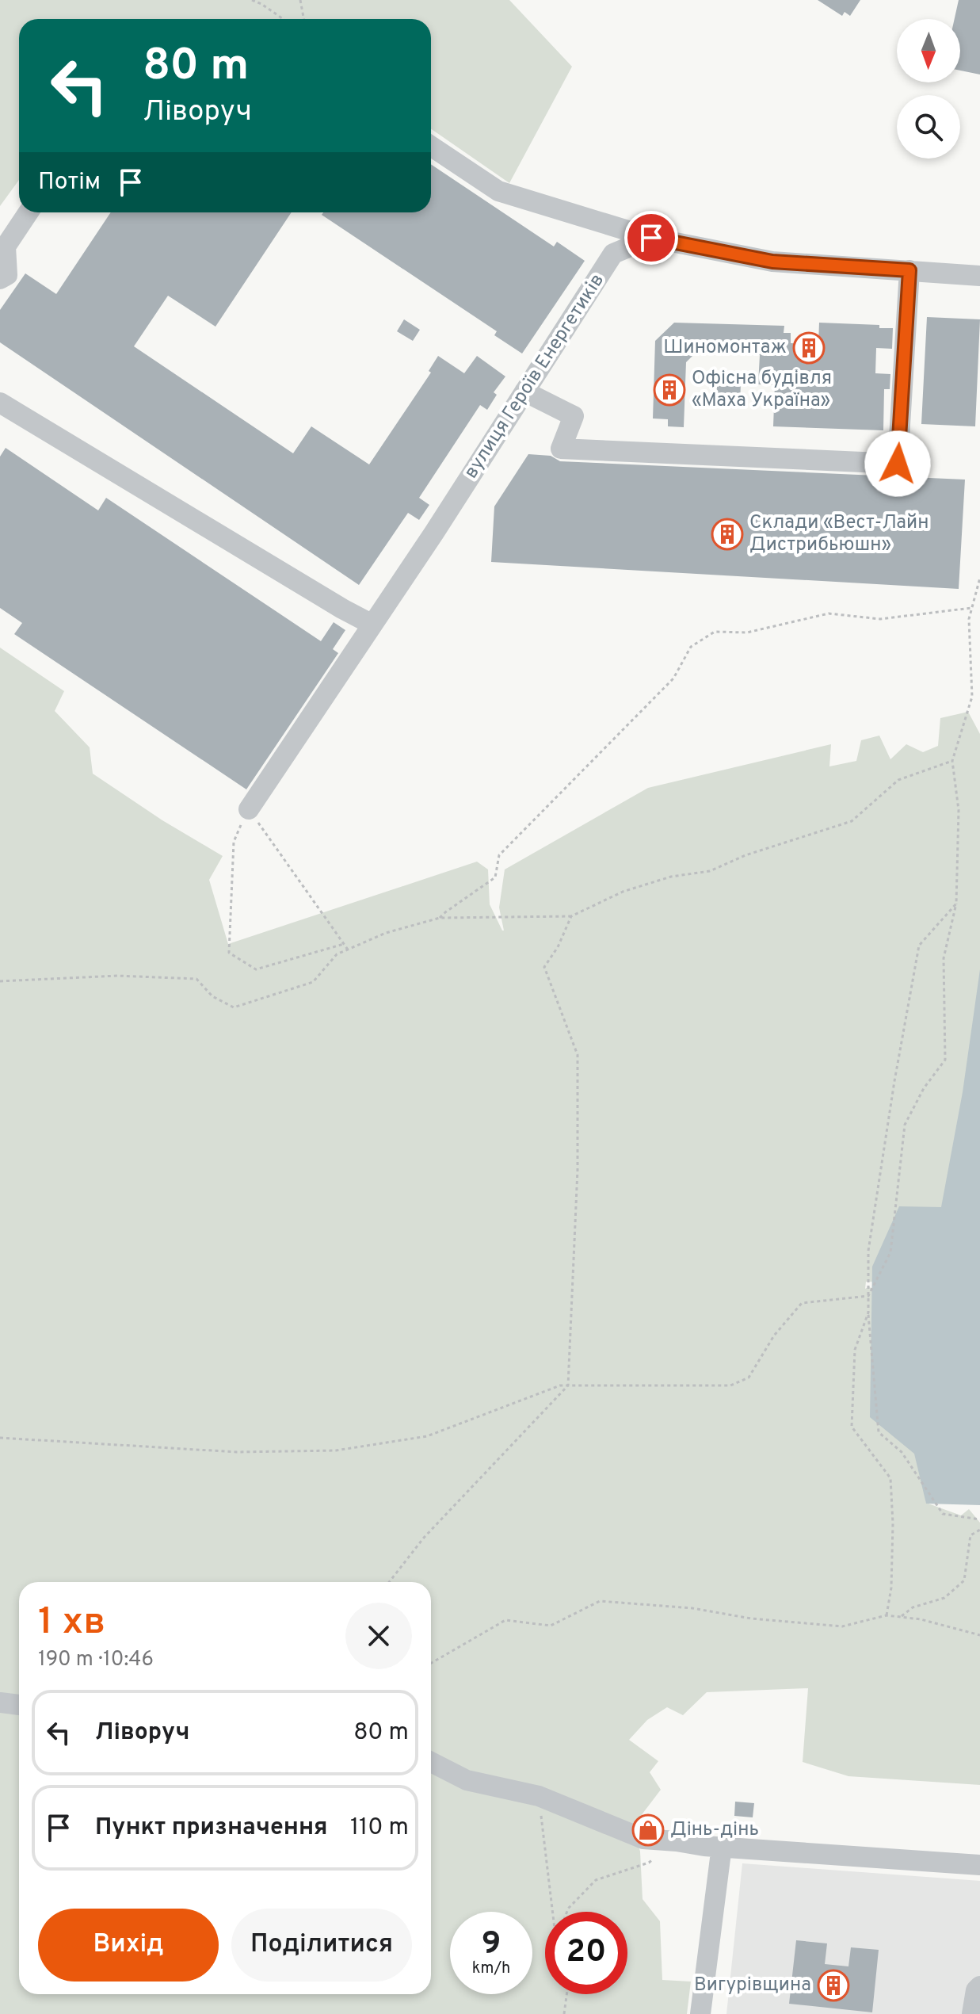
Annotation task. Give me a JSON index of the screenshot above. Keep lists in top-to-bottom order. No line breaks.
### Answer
{"streets":{"street":["вулиця Героїв Енергетиків"]},"places":{"building":["Шиномонтаж","Офісна будівля «Маха Україна»","Склади «Вест-Лайн Дистрибьюшн»","Вигурівщина"],"shop":["Дінь-дінь"]},"north":"bottom","page":{"turn":["80 m","Ліворуч"],"then":"Потім","heading":["1 хв","190 m · 10:46"],"list":[{"name":"Ліворуч","value":"80 m"},{"name":"Пункт призначення","value":"110 m"}],"buttons":["Вихід","Поділитися"],"speed":"9 km/h","limit":"20"}}
